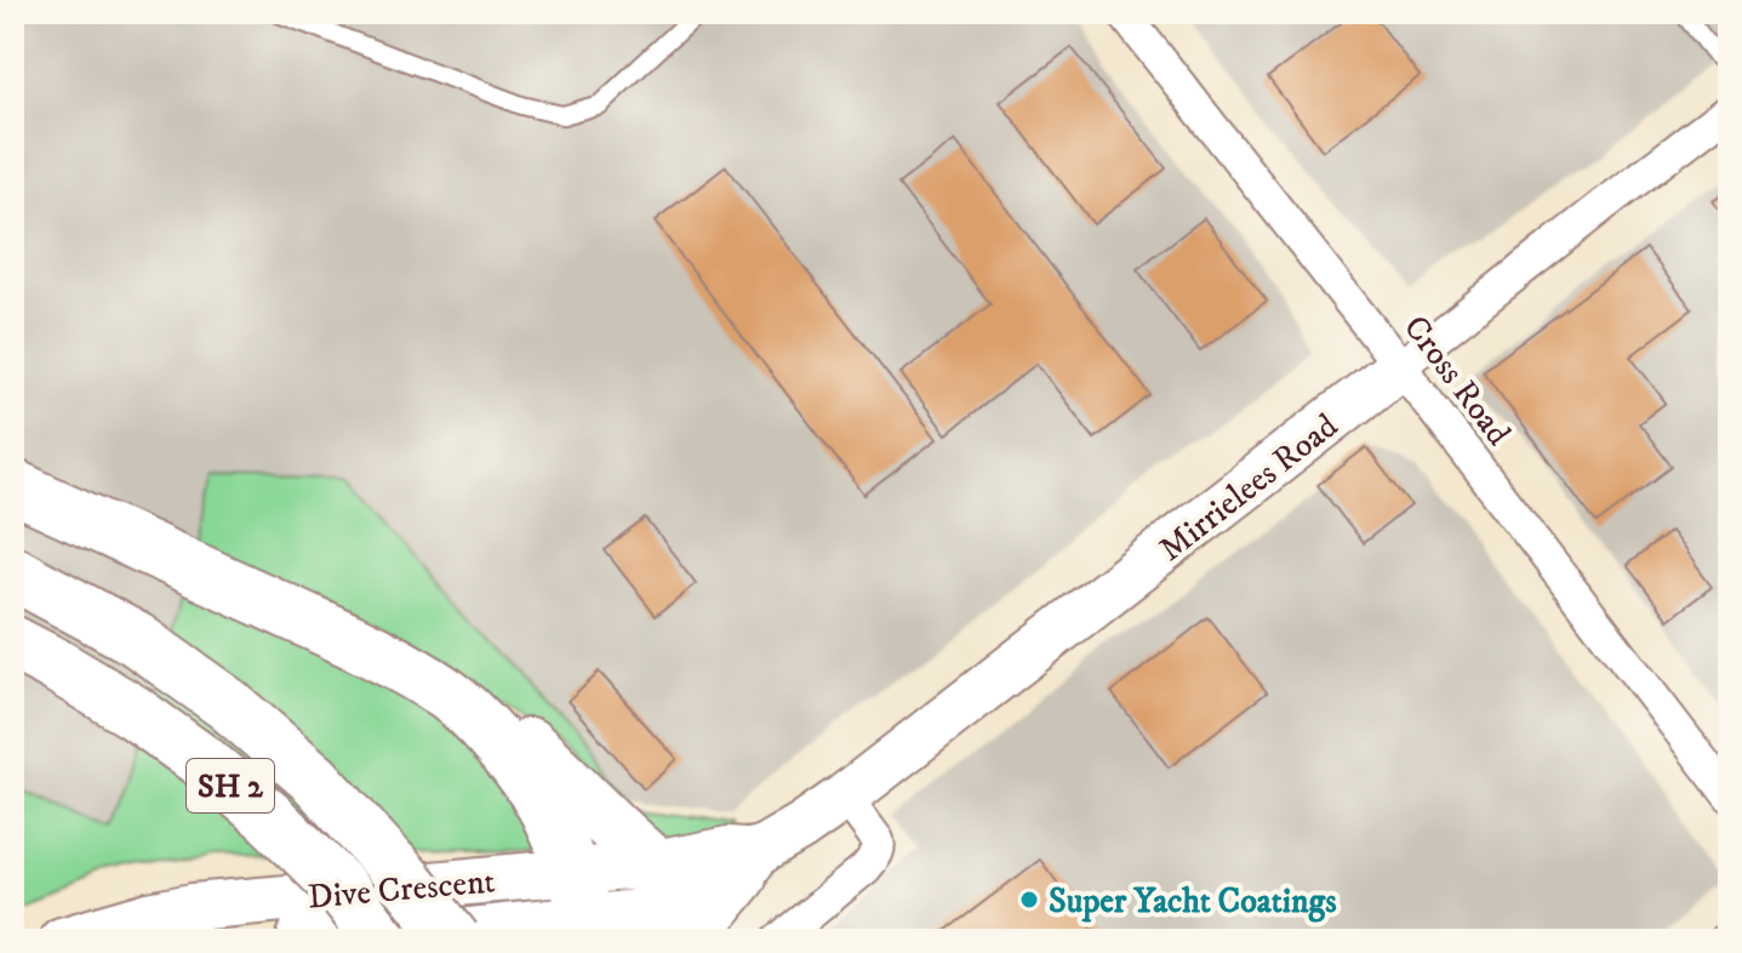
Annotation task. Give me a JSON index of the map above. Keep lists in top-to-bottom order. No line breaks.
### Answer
{"streets":{"highway":["SH 2"],"main road":["Mirrielees Road","Dive Crescent"],"street":["Cross Road"]},"crossings":[["Cross Road","Mirrielees Road"],["Mirrielees Road","Dive Crescent"],["SH 2","Dive Crescent"]],"places":["Super Yacht Coatings"]}
